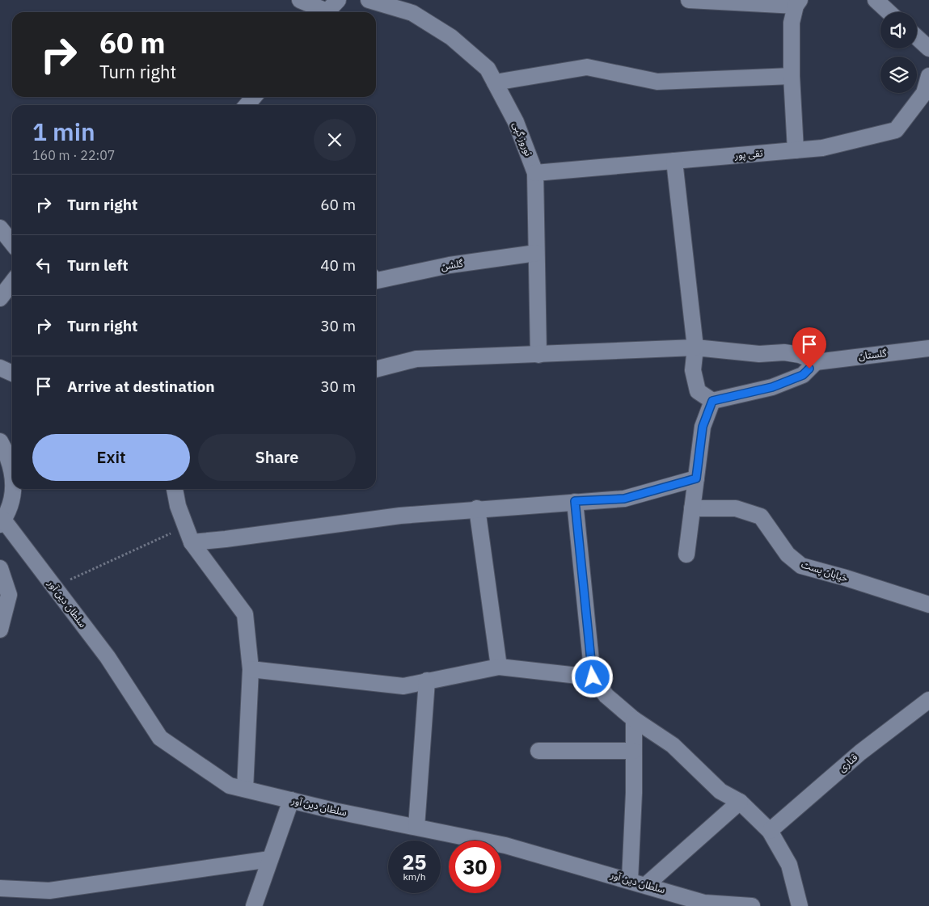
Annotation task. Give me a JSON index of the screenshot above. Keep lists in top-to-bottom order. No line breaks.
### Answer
{"streets":{"street":["نوروز گپی","تقی پور","گلشن","گلستان","خیابان پست","سلطان دین آور","قناری"]},"crossings":[["نوروز گپی","تقی پور"],["نوروز گپی","گلشن"]],"page":{"turn":["60 m","Turn right"],"heading":["1 min","160 m · 22:07"],"list":[{"name":"Turn right","value":"60 m"},{"name":"Turn left","value":"40 m"},{"name":"Turn right","value":"30 m"},{"name":"Arrive at destination","value":"30 m"}],"buttons":["Exit","Share"],"speed":"25 km/h","limit":"30"}}
